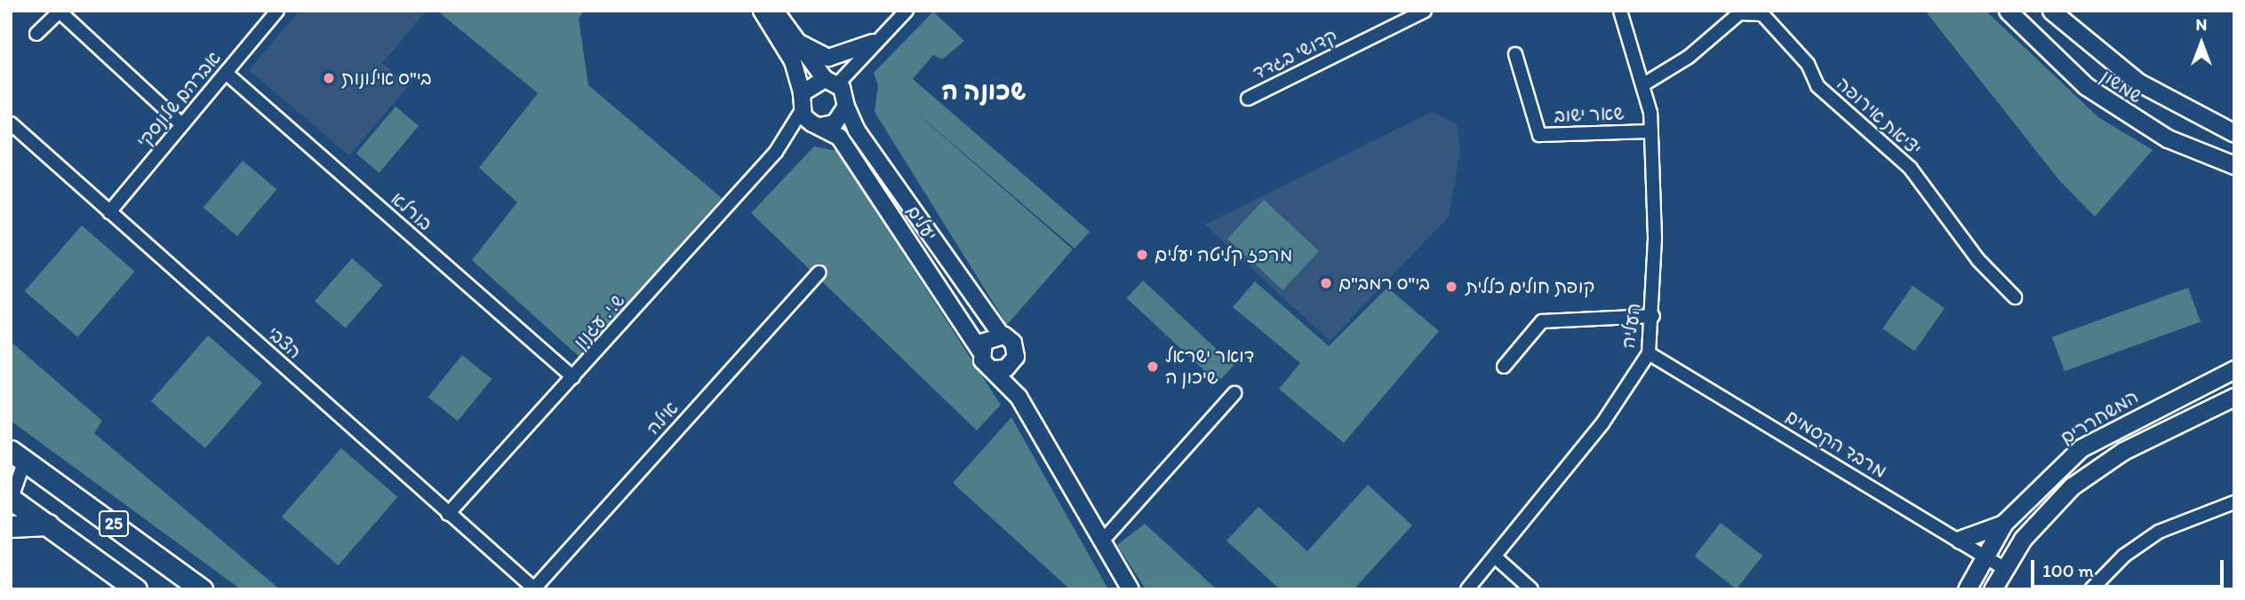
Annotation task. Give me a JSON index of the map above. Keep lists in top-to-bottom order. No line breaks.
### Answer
{"streets":{"highway":["25"],"main road":["שמשון","המשחררים"],"street":["קדושי בגדד","אברהם שלונסקי","שאר ישוב","יציאת אירופה","בורלא","יעלים","ש.י. עגנון","העליה","הצבי","אילה","מרבד הקסמים"]},"crossings":[["אברהם שלונסקי","בורלא"],["אברהם שלונסקי","הצבי"],["שאר ישוב","העליה"],["יציאת אירופה","העליה"],["בורלא","ש.י. עגנון"],["יעלים","ש.י. עגנון"],["ש.י. עגנון","הצבי"],["העליה","מרבד הקסמים"],["הצבי","אילה"],["המשחררים","מרבד הקסמים"]],"districts":["שכונה ה"],"places":["בי\"ס אילונות","מרכז קליטה יעלים","בי\"ס רמב\"ם","קופת חולים כללית","דואר ישראל שיכון ה"],"scale_bar":"100 m","north":"top"}
